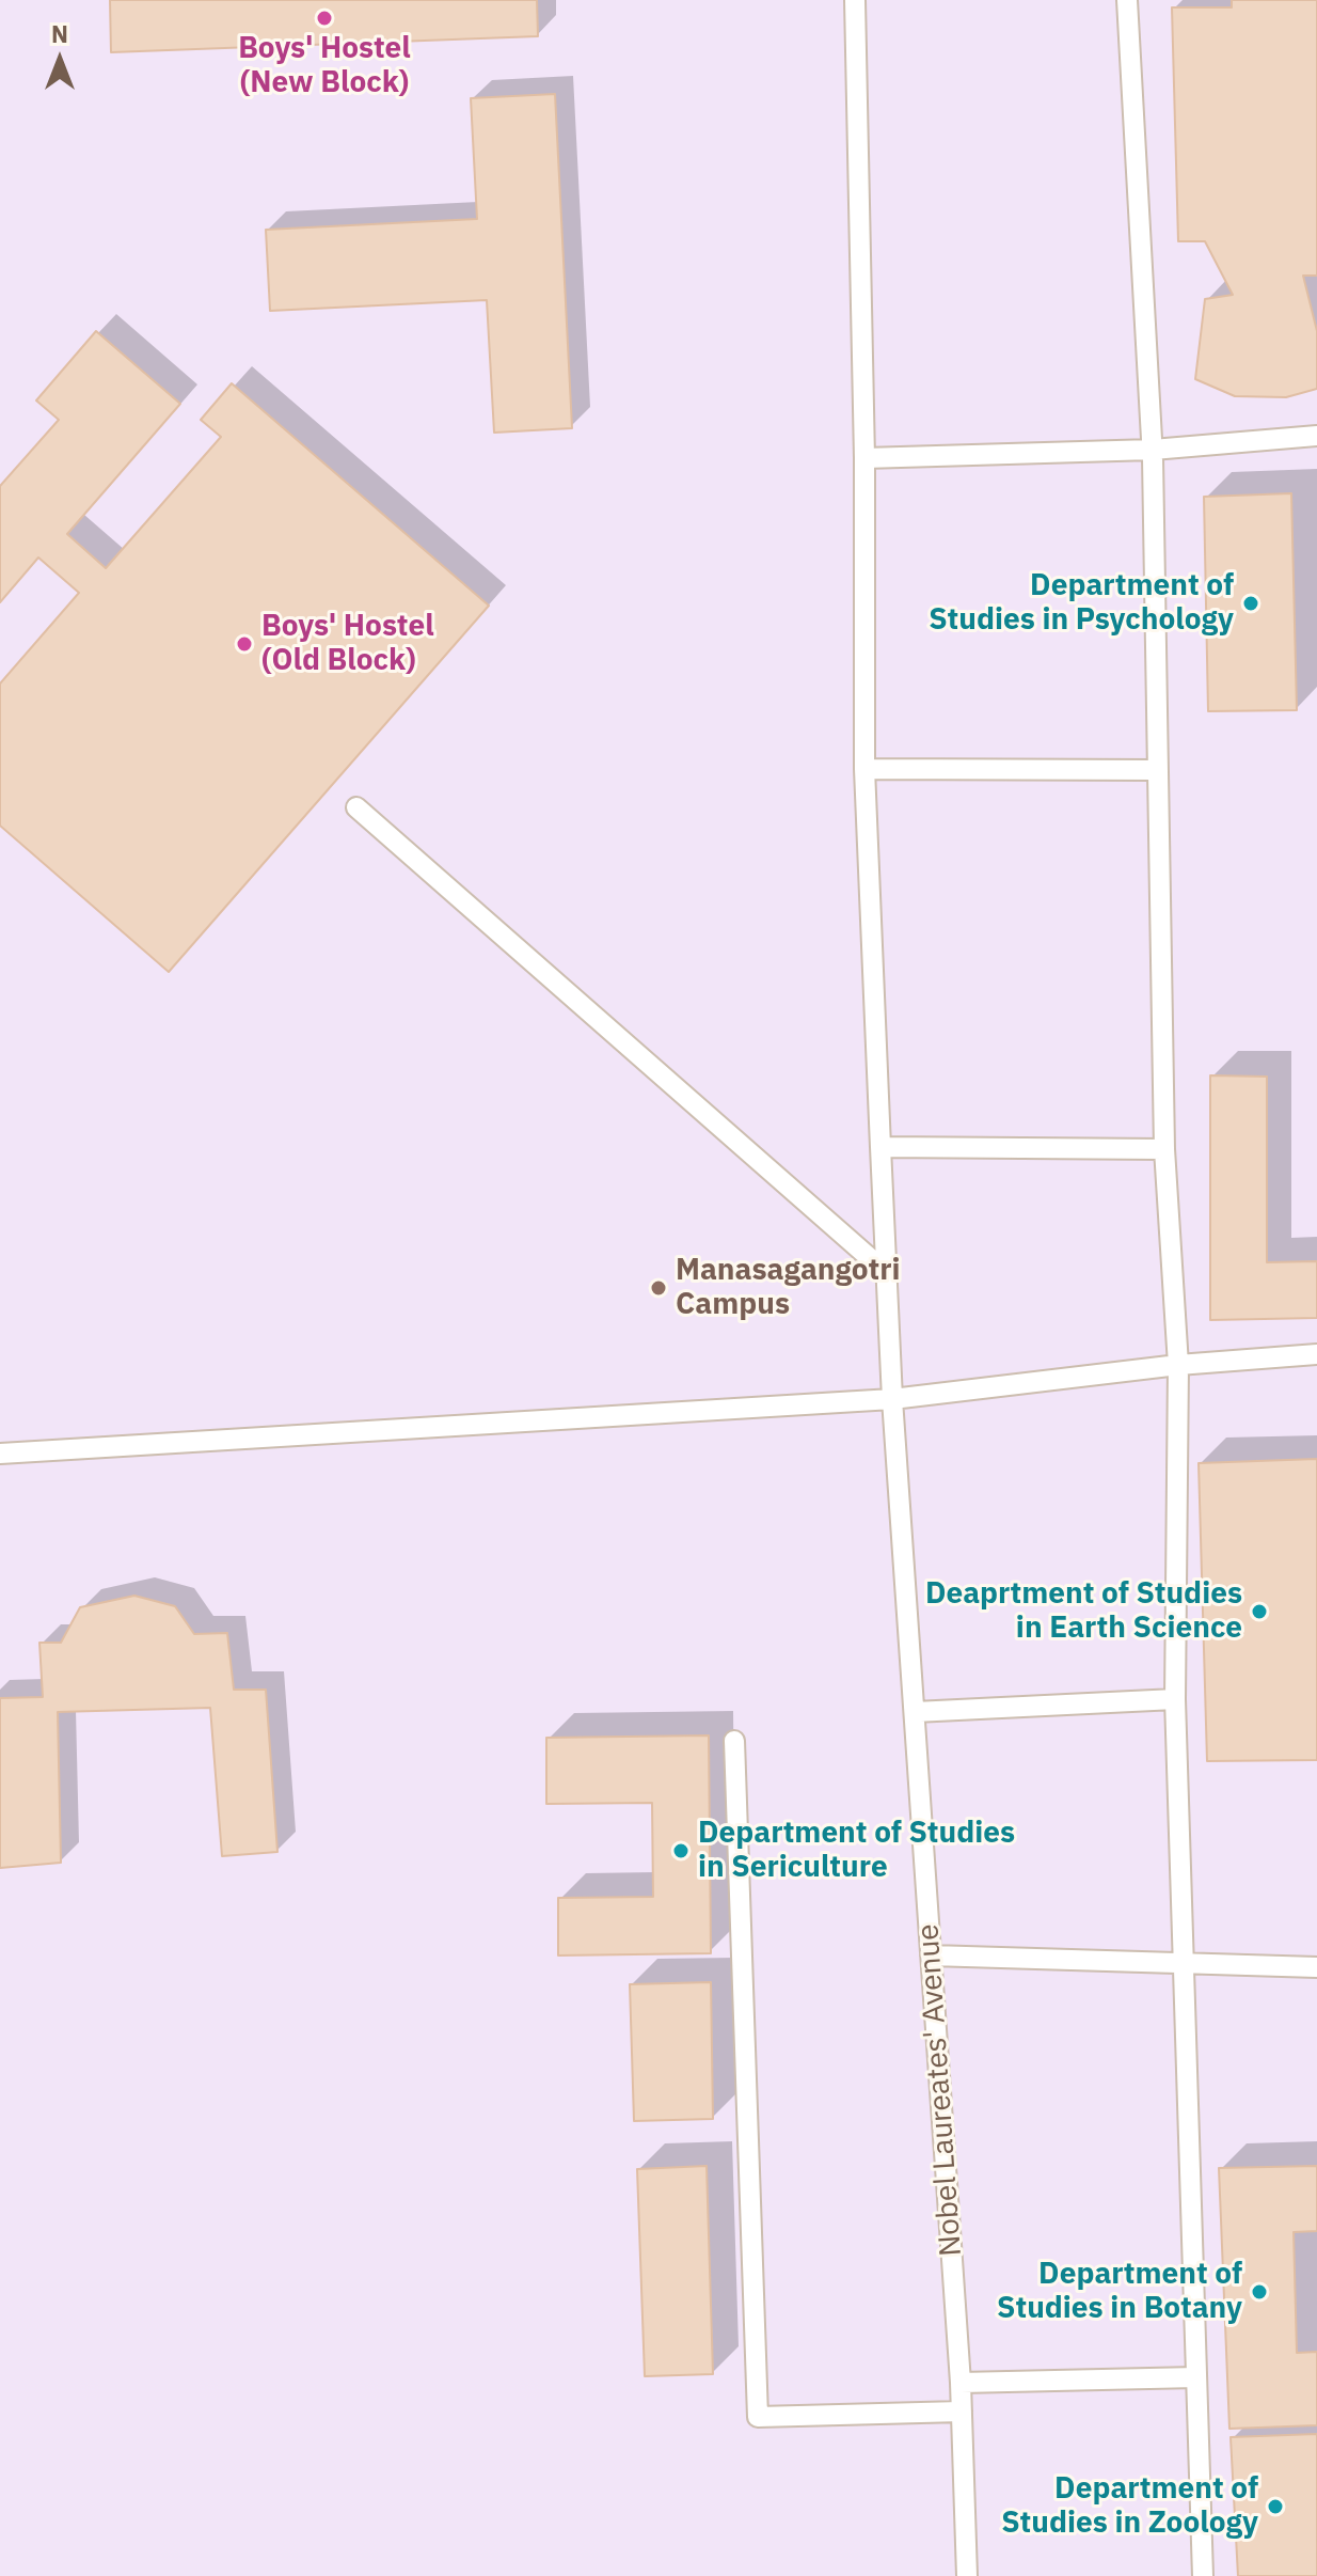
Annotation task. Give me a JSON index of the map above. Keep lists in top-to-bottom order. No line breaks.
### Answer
{"streets":{"lane":["Nobel Laureates' Avenue"]},"places":["Boys' Hostel (New Block)","Department of Studies in Psychology","Boys' Hostel (Old Block)","Manasagangotri Campus","Deaprtment of Studies in Earth Science","Department of Studies in Sericulture","Department of Studies in Botany","Department of Studies in Zoology"],"north":"top"}
